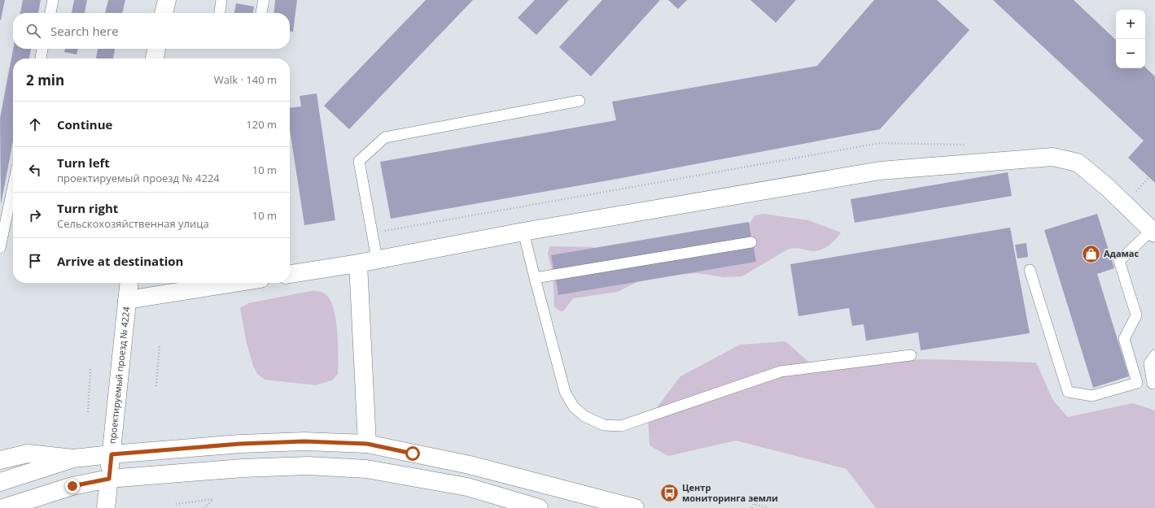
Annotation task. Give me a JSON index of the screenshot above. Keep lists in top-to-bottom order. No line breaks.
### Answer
{"streets":{"main road":["проектируемый проезд № 4224"]},"places":{"shop":["Адамас"],"bus stop":["Центр мониторинга земли"]},"page":{"map_buttons":["+","−"],"search":"Search here","heading":["2 min","Walk · 140 m"],"list":[["Continue","120 m"],["Turn left","проектируемый проезд № 4224","10 m"],["Turn right","Сельскохозяйственная улица","10 m"],"Arrive at destination"]}}
